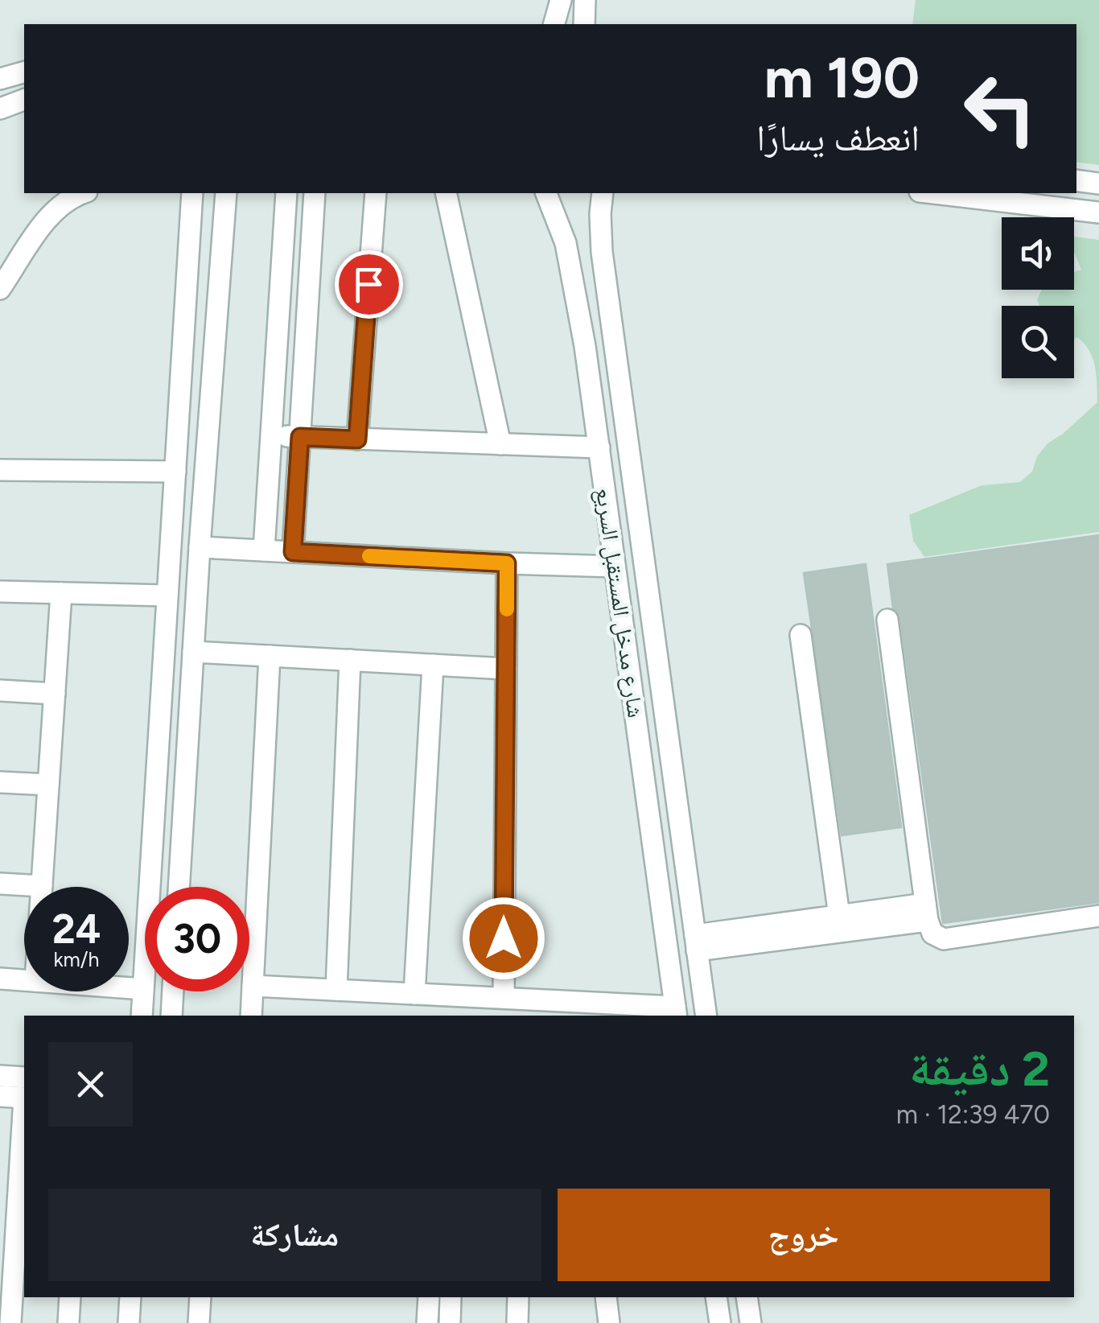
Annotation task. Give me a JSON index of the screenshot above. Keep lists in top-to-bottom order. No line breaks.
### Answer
{"streets":{"street":["شارع مدخل المستقبل السريع"]},"page":{"turn":["190 m","انعطف يسارًا"],"speed":"24 km/h","limit":"30","heading":["2 دقيقة","470 m · 12:39"],"buttons":["خروج","مشاركة"]}}
